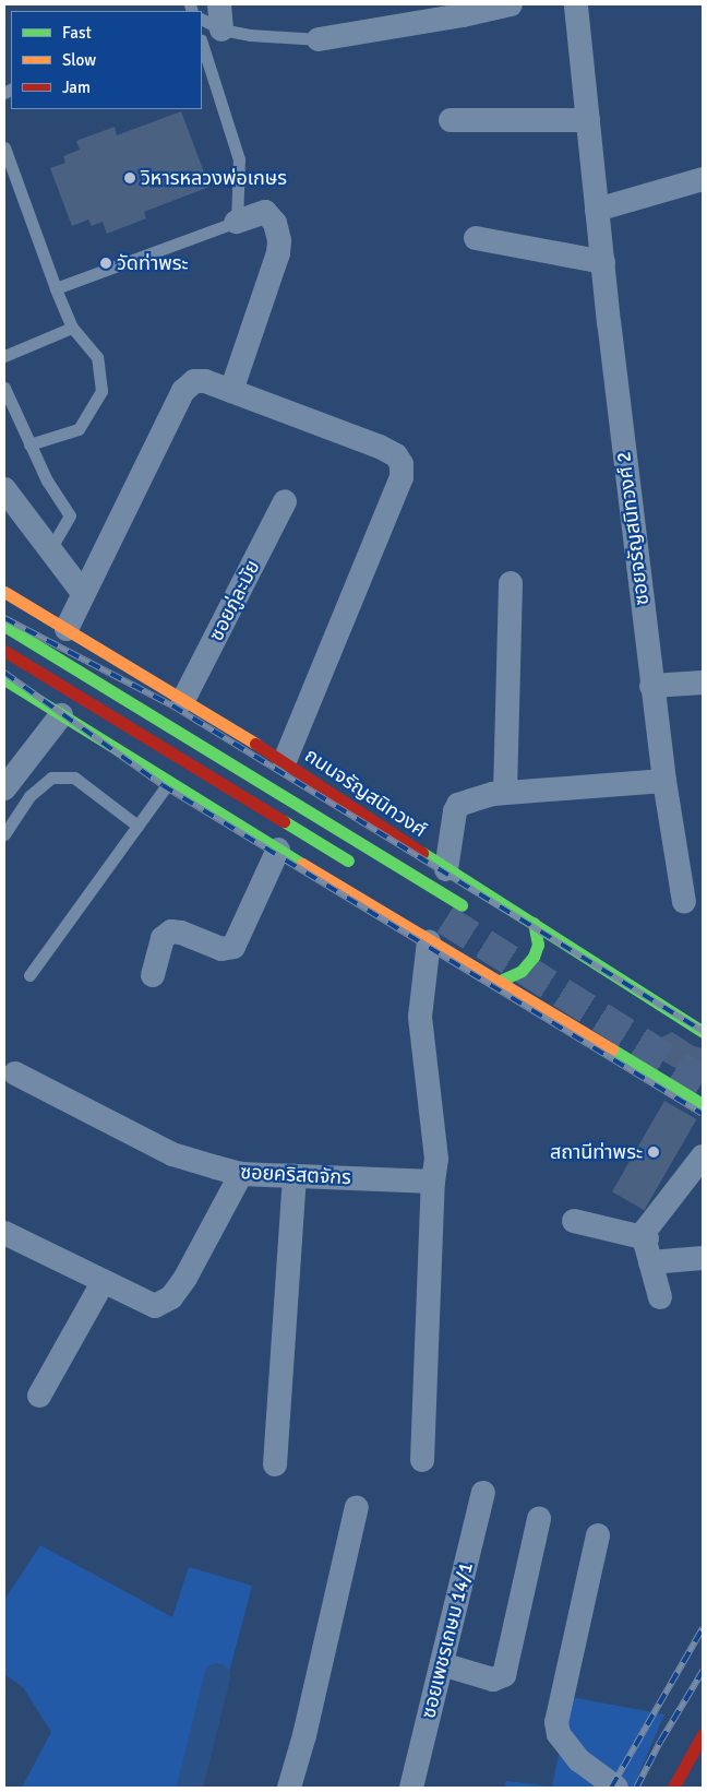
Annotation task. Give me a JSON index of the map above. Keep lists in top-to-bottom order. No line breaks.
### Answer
{"streets":{"main road":["ถนนจรัญสนิทวงศ์"],"street":["ซอยจรัญสนิทวงศ์ 2","ซอยภู่ละมัย","ซอยคริสตจักร","ซอยเพชรเกษม 14/1"]},"crossings":[["ซอยภู่ละมัย","ถนนจรัญสนิทวงศ์"]],"places":["วิหารหลวงพ่อเกษร","วัดท่าพระ","สถานีท่าพระ"],"legend":["Fast","Slow","Jam"]}
